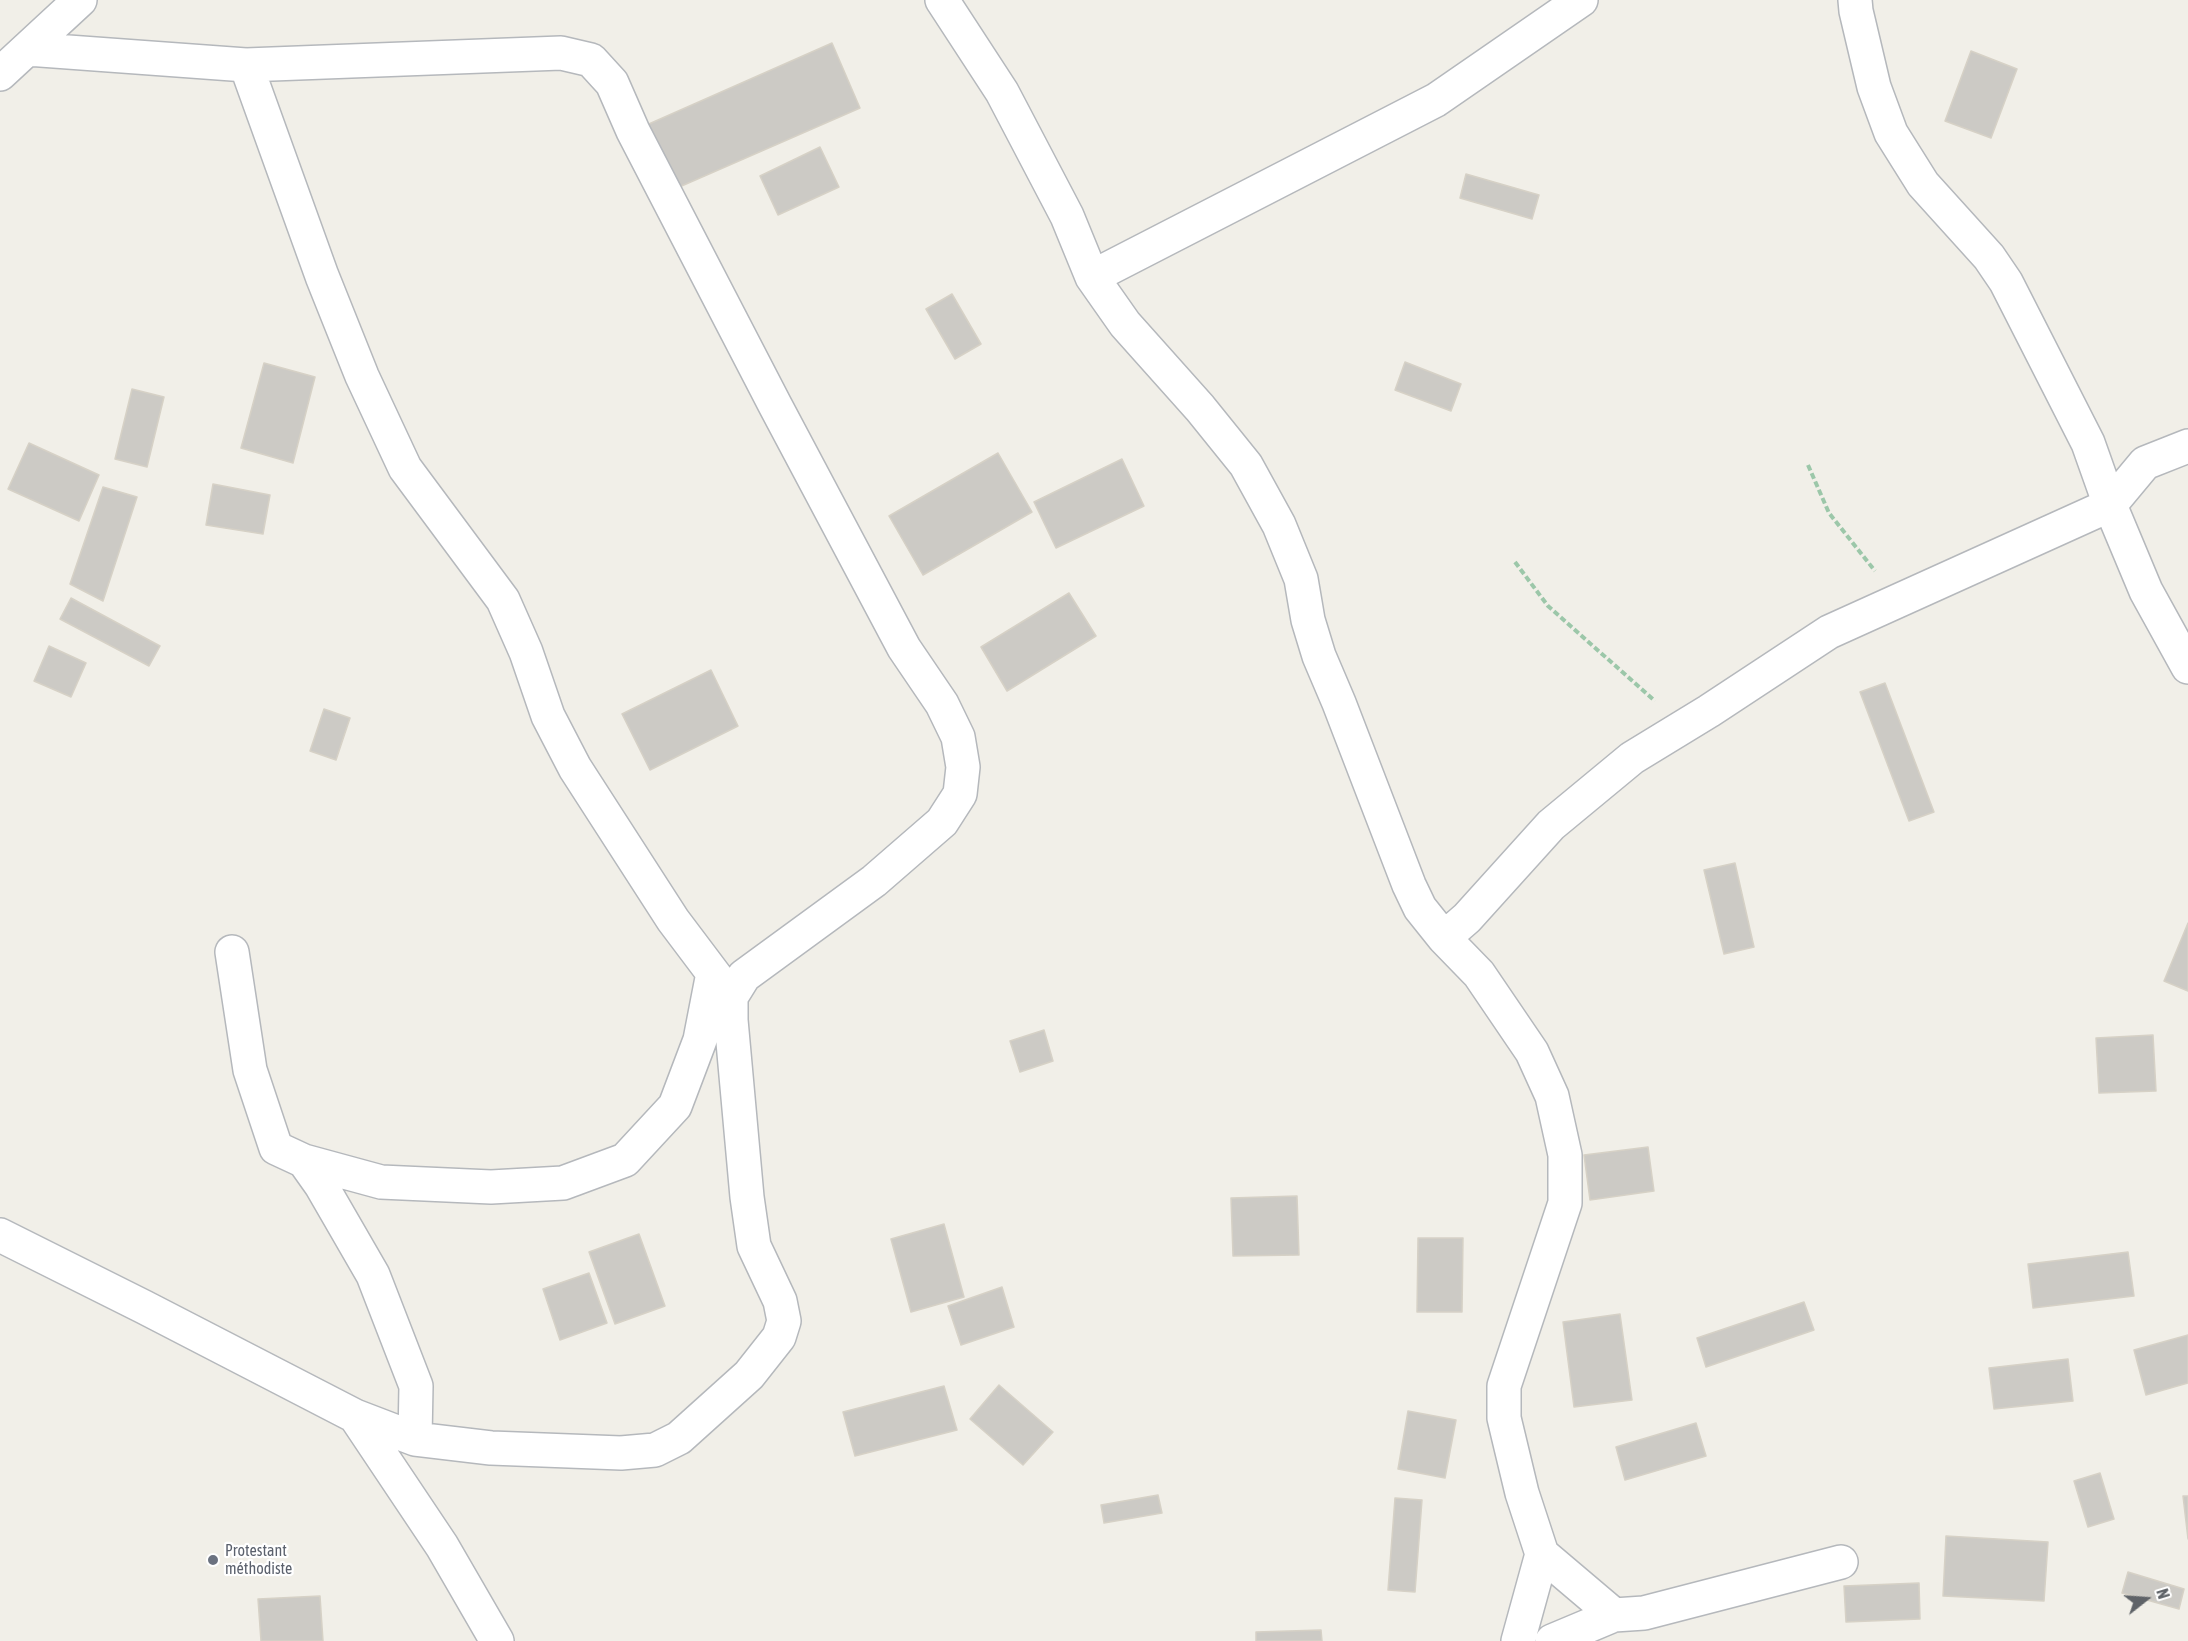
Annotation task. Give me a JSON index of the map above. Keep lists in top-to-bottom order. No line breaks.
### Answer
{"places":["Protestant méthodiste"],"north":"right"}
